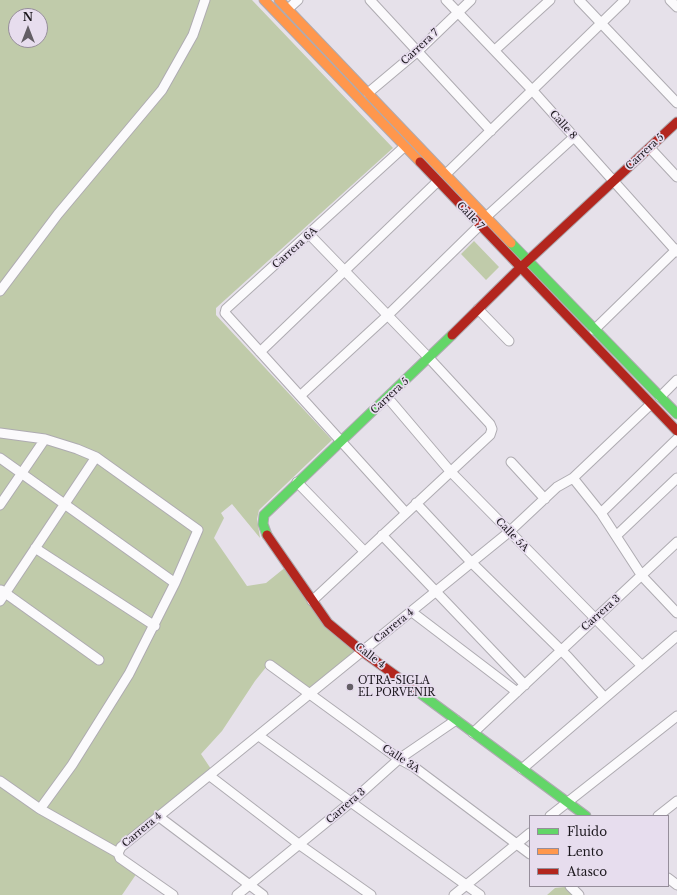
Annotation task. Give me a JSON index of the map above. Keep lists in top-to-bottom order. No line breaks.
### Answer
{"streets":{"main road":["Carrera 5","Calle 7","Calle 4"],"street":["Carrera 7","Calle 8","Carrera 6A","Calle 5A","Carrera 3","Carrera 4","Calle 3A"]},"crossings":[["Carrera 7","Calle 8"],["Carrera 7","Calle 7"],["Calle 8","Carrera 5"],["Carrera 5","Calle 7"],["Carrera 5","Calle 5A"],["Carrera 5","Calle 4"],["Calle 7","Carrera 6A"],["Calle 7","Carrera 4"],["Calle 5A","Carrera 3"],["Calle 5A","Carrera 4"],["Carrera 3","Calle 4"],["Carrera 3","Calle 3A"],["Carrera 4","Calle 4"],["Carrera 4","Calle 3A"]],"places":["OTRA-SIGLA EL PORVENIR"],"legend":["Fluido","Lento","Atasco"],"north":"top"}
